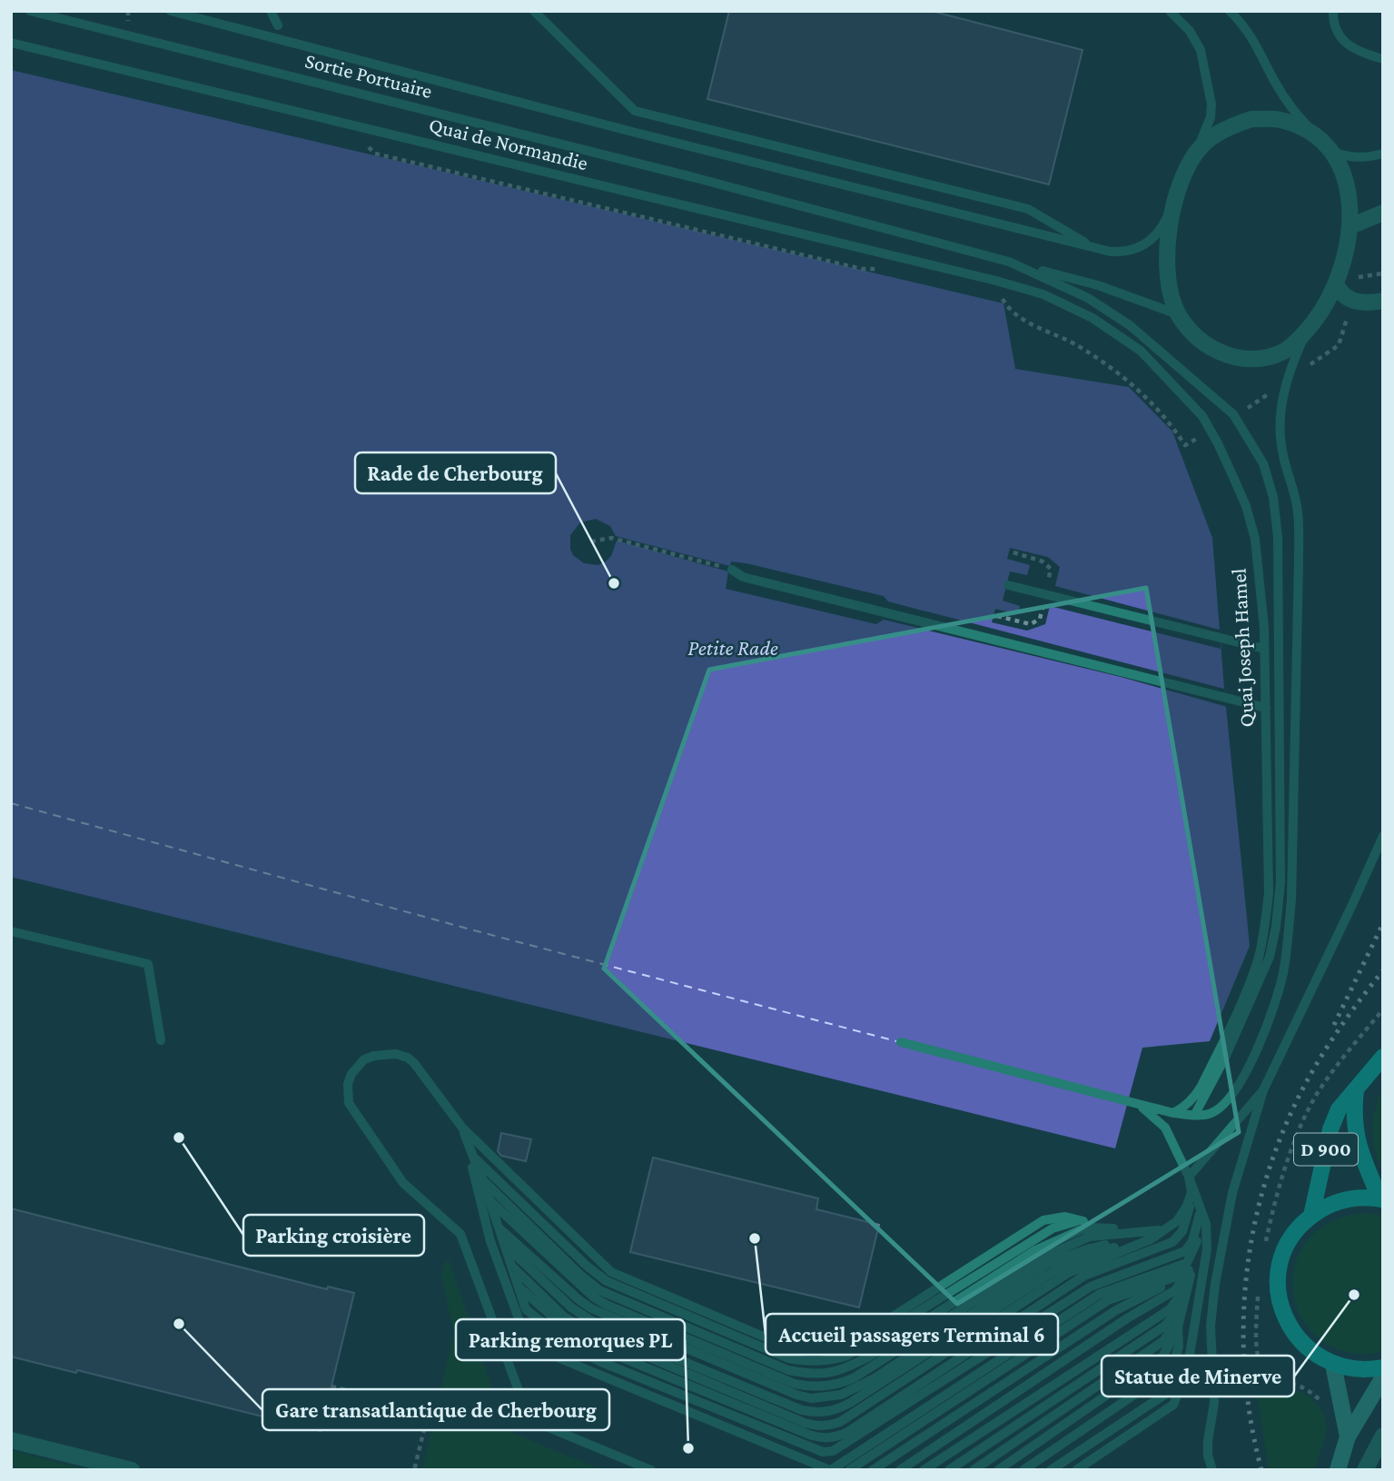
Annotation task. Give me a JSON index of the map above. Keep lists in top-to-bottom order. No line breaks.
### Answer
{"streets":{"main road":["D 900"],"lane":["Sortie Portuaire","Quai de Normandie","Quai Joseph Hamel"]},"crossings":[["Quai de Normandie","Quai Joseph Hamel"]],"water":["Petite Rade"],"places":["Rade de Cherbourg","Parking croisière","Accueil passagers Terminal 6","Statue de Minerve","Gare transatlantique de Cherbourg","Parking remorques PL"]}
